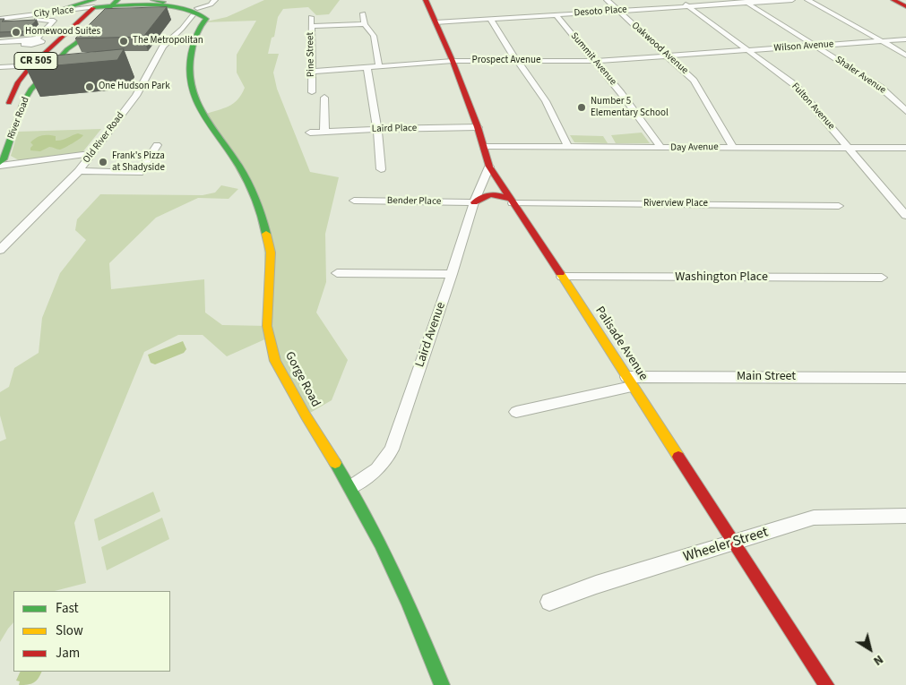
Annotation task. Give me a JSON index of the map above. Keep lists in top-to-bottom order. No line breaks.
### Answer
{"streets":{"main road":["CR 505","River Road","Palisade Avenue","Gorge Road"],"street":["Desoto Place","City Place","Wilson Avenue","Oakwood Avenue","Pine Street","Summit Avenue","Prospect Avenue","Shaler Avenue","Fulton Avenue","Laird Place","Old River Road","Day Avenue","Bender Place","Riverview Place","Washington Place","Laird Avenue","Main Street","Wheeler Street"]},"crossings":[["Desoto Place","Oakwood Avenue"],["Desoto Place","Summit Avenue"],["Desoto Place","Shaler Avenue"],["Desoto Place","Fulton Avenue"],["Desoto Place","Palisade Avenue"],["Wilson Avenue","Prospect Avenue"],["Wilson Avenue","Shaler Avenue"],["Wilson Avenue","Fulton Avenue"],["Oakwood Avenue","Prospect Avenue"],["Oakwood Avenue","Day Avenue"],["Pine Street","Prospect Avenue"],["Summit Avenue","Prospect Avenue"],["Summit Avenue","Day Avenue"],["Prospect Avenue","Palisade Avenue"],["Fulton Avenue","Day Avenue"],["Laird Place","Palisade Avenue"],["Old River Road","Gorge Road"],["Day Avenue","Palisade Avenue"],["Bender Place","Laird Avenue"],["Riverview Place","Palisade Avenue"],["Washington Place","Palisade Avenue"],["Laird Avenue","Palisade Avenue"],["Laird Avenue","Gorge Road"],["Palisade Avenue","Main Street"],["Palisade Avenue","Wheeler Street"]],"places":["Homewood Suites","The Metropolitan","One Hudson Park","Number 5 Elementary School","Frank's Pizza at Shadyside"],"legend":["Fast","Slow","Jam"],"north":"bottom right"}
